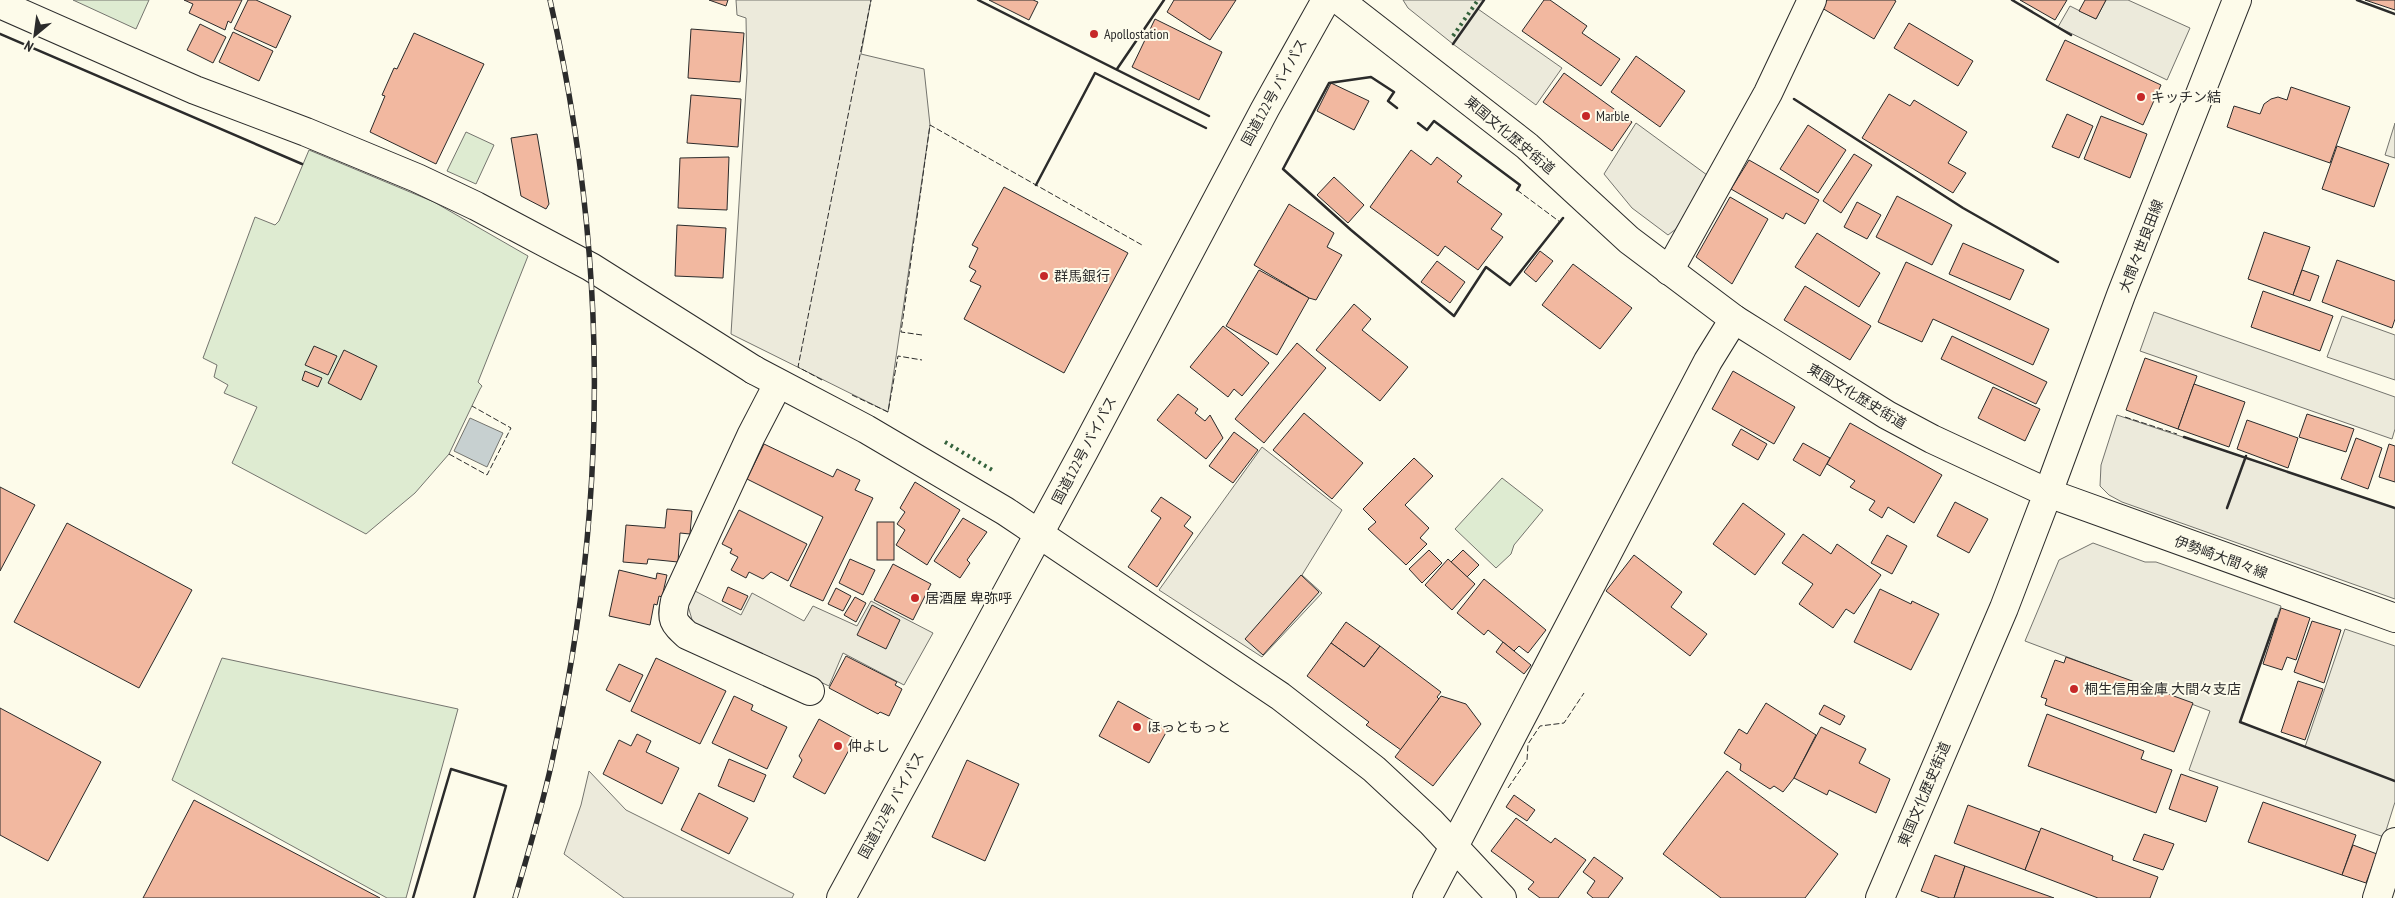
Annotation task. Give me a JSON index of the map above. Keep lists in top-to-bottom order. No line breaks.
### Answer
{"streets":{"main road":["国道122号 バイパス","東国文化歴史街道","大間々世良田線","伊勢崎大間々線"]},"crossings":[["東国文化歴史街道","大間々世良田線"],["東国文化歴史街道","伊勢崎大間々線"],["大間々世良田線","伊勢崎大間々線"]],"places":["Apollostation","キッチン結","Marble","群馬銀行","居酒屋 卑弥呼","桐生信用金庫 大間々支店","ほっともっと","仲よし"],"north":"bottom left"}
